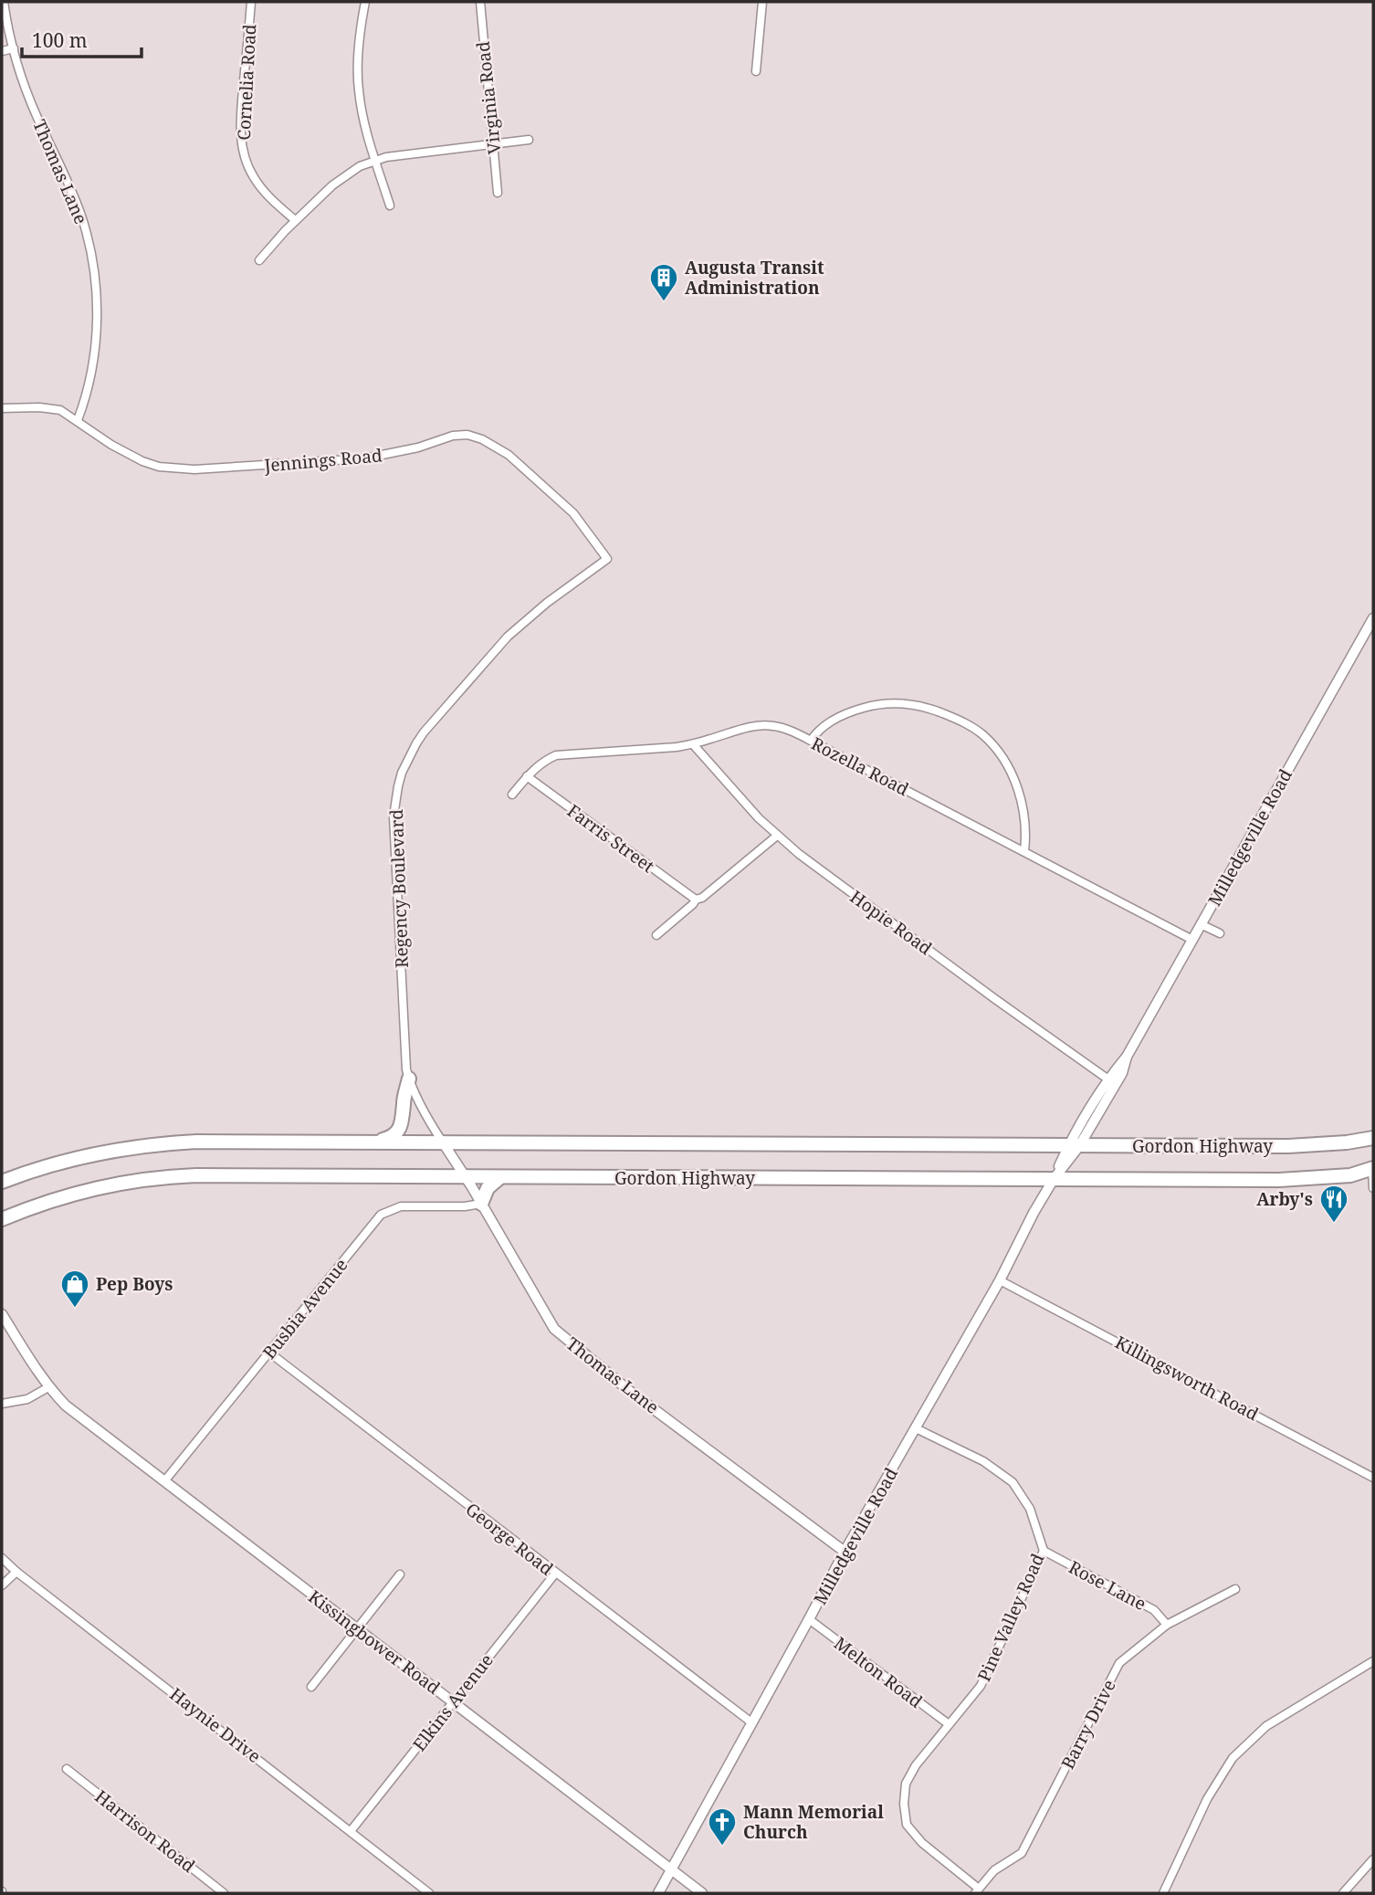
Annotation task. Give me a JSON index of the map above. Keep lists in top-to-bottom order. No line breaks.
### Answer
{"streets":{"highway":["Gordon Highway"],"street":["Cornelia Road","Virginia Road","Thomas Lane","Jennings Road","Rozella Road","Milledgeville Road","Farris Street","Regency Boulevard","Hopie Road","Busbia Avenue","Killingsworth Road","George Road","Rose Lane","Pine Valley Road","Kissingbower Road","Melton Road","Elkins Avenue","Barry Drive","Haynie Drive","Harrison Road"]},"crossings":[["Thomas Lane","Jennings Road"],["Thomas Lane","Milledgeville Road"],["Thomas Lane","Regency Boulevard"],["Thomas Lane","Gordon Highway"],["Thomas Lane","Busbia Avenue"],["Jennings Road","Regency Boulevard"],["Rozella Road","Milledgeville Road"],["Rozella Road","Farris Street"],["Rozella Road","Hopie Road"],["Milledgeville Road","Hopie Road"],["Milledgeville Road","Gordon Highway"],["Milledgeville Road","Killingsworth Road"],["Milledgeville Road","George Road"],["Milledgeville Road","Pine Valley Road"],["Milledgeville Road","Kissingbower Road"],["Milledgeville Road","Melton Road"],["Regency Boulevard","Gordon Highway"],["Busbia Avenue","George Road"],["Busbia Avenue","Kissingbower Road"],["George Road","Elkins Avenue"],["Rose Lane","Pine Valley Road"],["Rose Lane","Barry Drive"],["Pine Valley Road","Melton Road"],["Pine Valley Road","Barry Drive"],["Kissingbower Road","Elkins Avenue"],["Elkins Avenue","Haynie Drive"]],"places":{"building":["Augusta Transit Administration"],"restaurant":["Arby's"],"shop":["Pep Boys"],"church":["Mann Memorial Church"]},"scale_bar":"100 m"}
